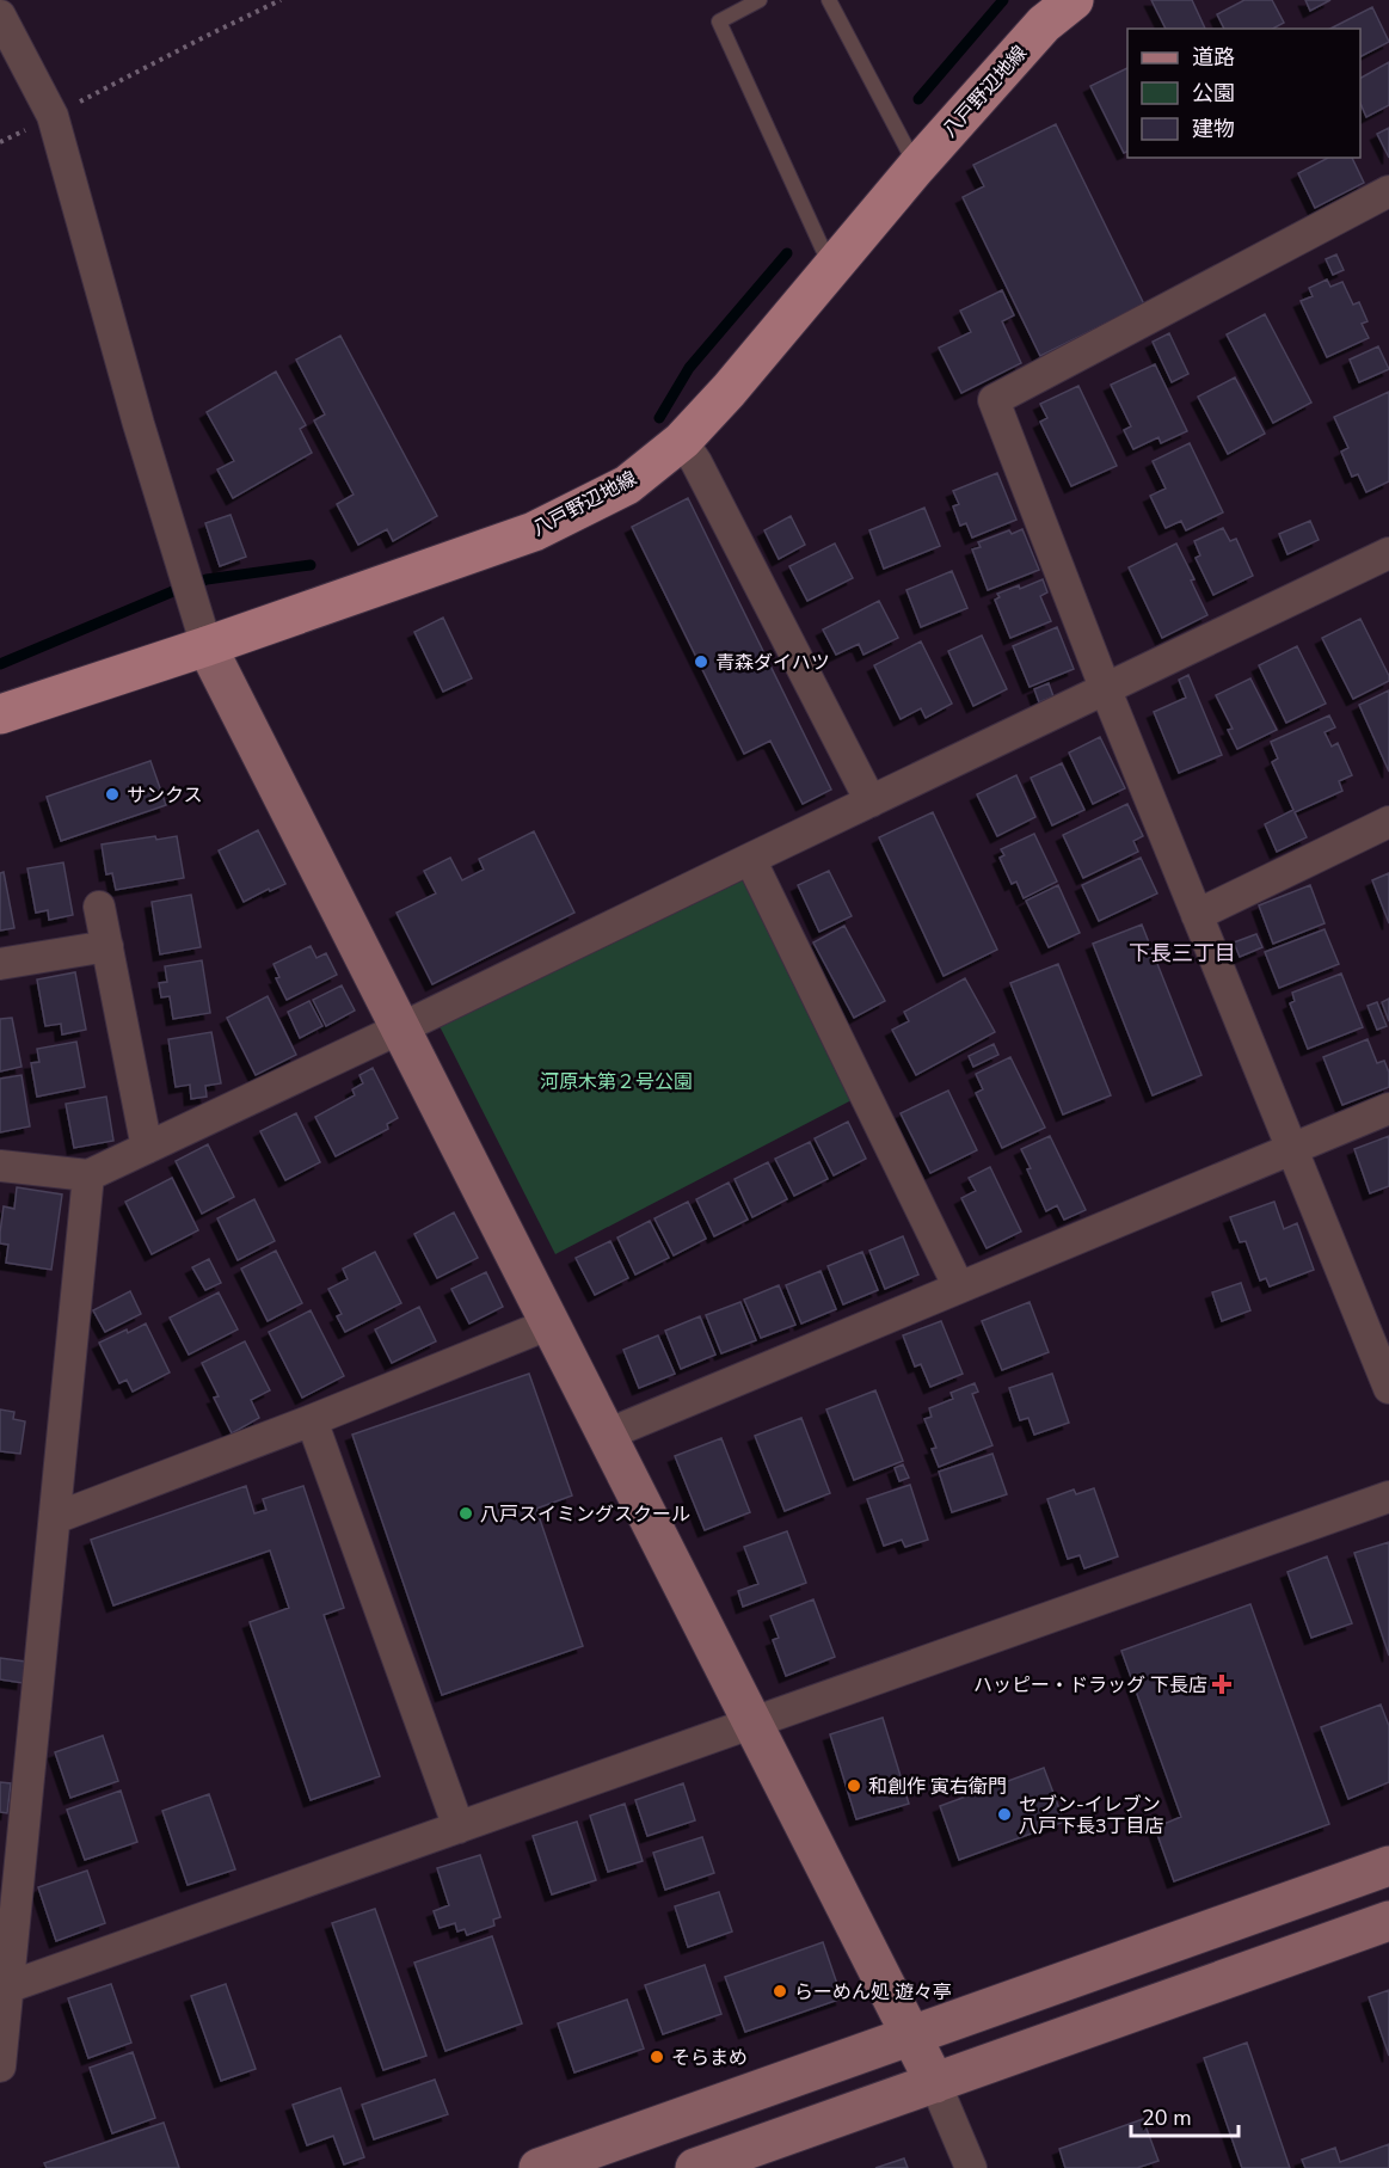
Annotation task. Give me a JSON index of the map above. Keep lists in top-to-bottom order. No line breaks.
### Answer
{"streets":{"main road":["八戸野辺地線"]},"districts":["下長三丁目"],"parks":["河原木第２号公園"],"places":{"other":["青森ダイハツ","サンクス","八戸スイミングスクール","和創作 寅右衛門","セブン-イレブン 八戸下長3丁目店","らーめん処 遊々亭","そらまめ"],"health":["ハッピー・ドラッグ 下長店"]},"legend":["道路","公園","建物"],"scale_bar":"20 m"}
